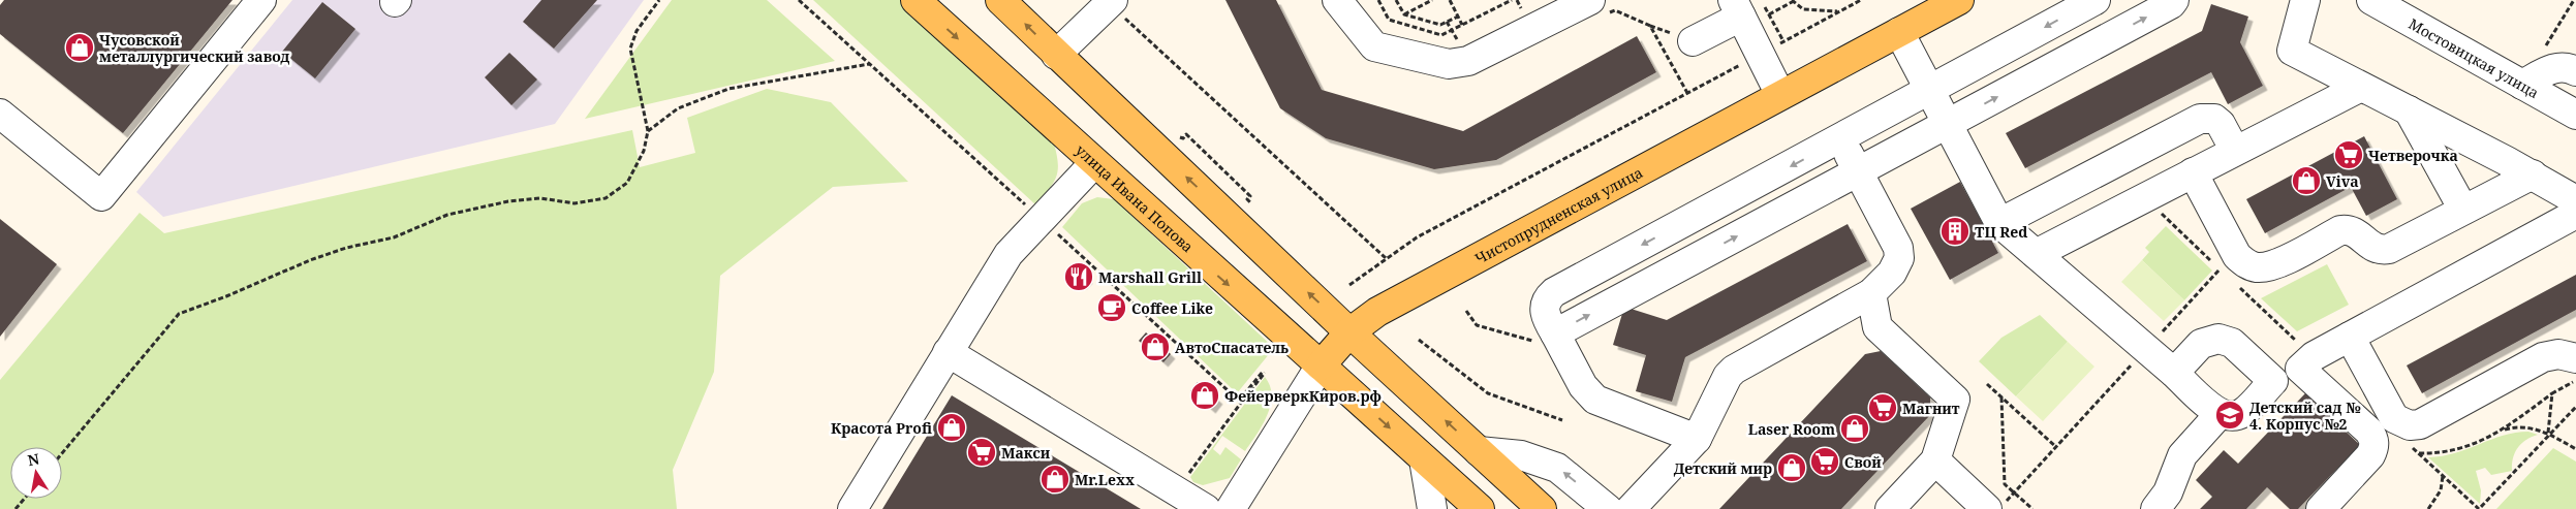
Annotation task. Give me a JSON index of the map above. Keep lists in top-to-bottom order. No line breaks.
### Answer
{"streets":{"main road":["улица Ивана Попова","Чистопрудненская улица"],"street":["Мостовицкая улица"]},"crossings":[["улица Ивана Попова","Чистопрудненская улица"]],"places":{"shop":["Чусовской металлургический завод","Viva","АвтоСпасатель","ФейерверкКиров.рф","Красота Profi","Laser Room","Детский мир","Mr.Lexx"],"supermarket":["Четверочка","Магнит","Макси","Свой"],"building":["ТЦ Red"],"restaurant":["Marshall Grill"],"cafe":["Coffee Like"],"school or university":["Детский сад № 4. Корпус №2"]},"north":"top"}
